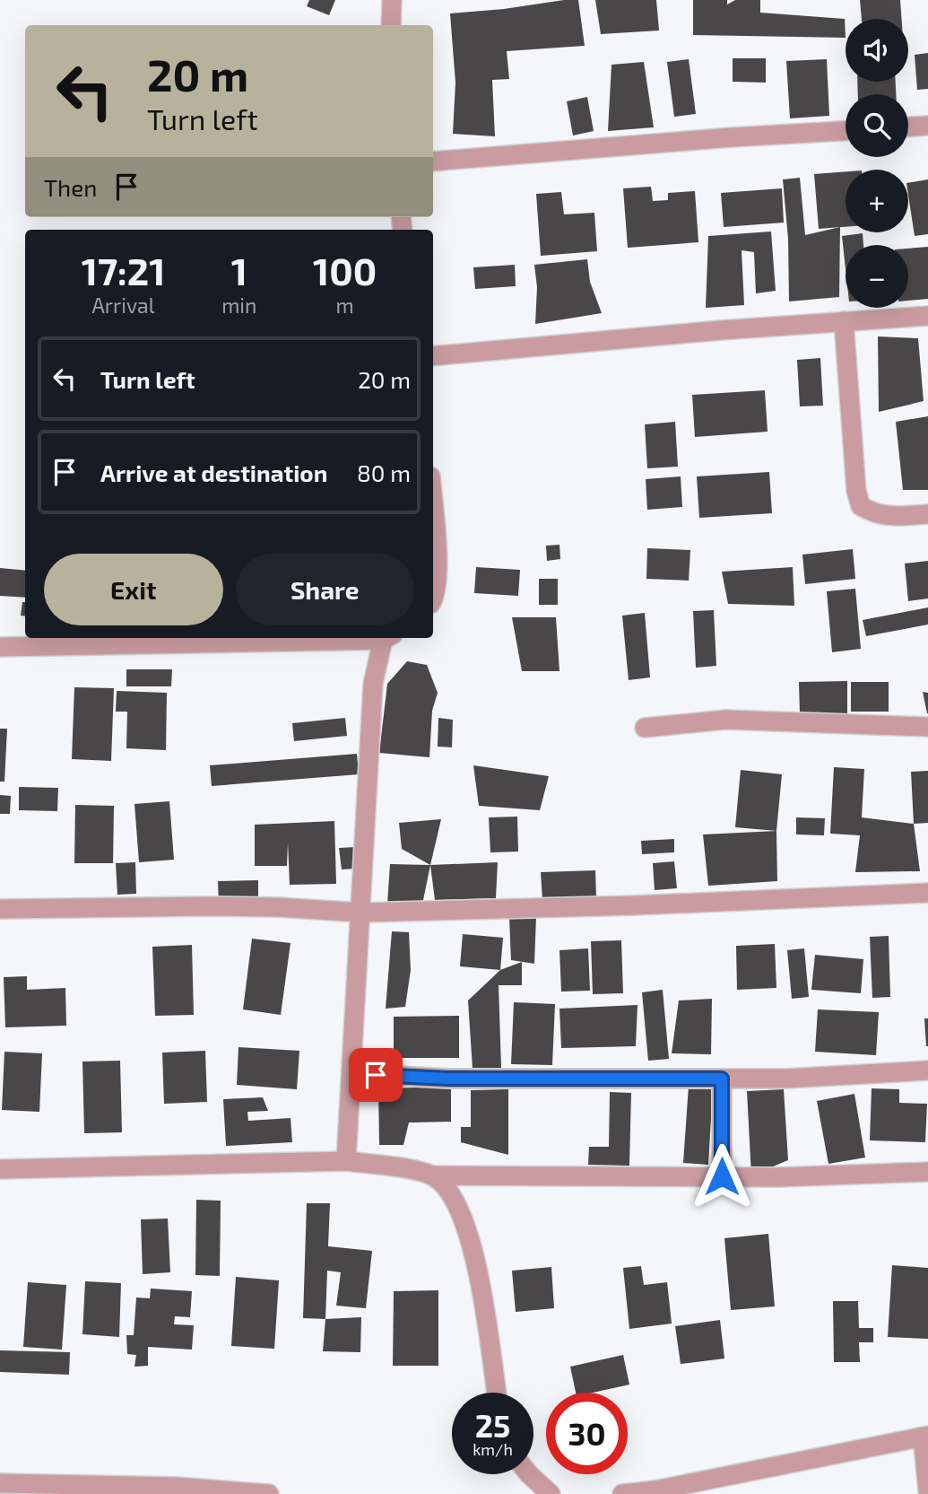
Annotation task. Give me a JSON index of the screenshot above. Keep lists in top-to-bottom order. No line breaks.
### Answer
{"page":{"map_buttons":["+","−"],"turn":["20 m","Turn left"],"then":"Then","eta":["17:21","Arrival","1","min","100","m"],"list":[{"name":"Turn left","value":"20 m"},{"name":"Arrive at destination","value":"80 m"}],"buttons":["Exit","Share"],"speed":"25 km/h","limit":"30"}}
